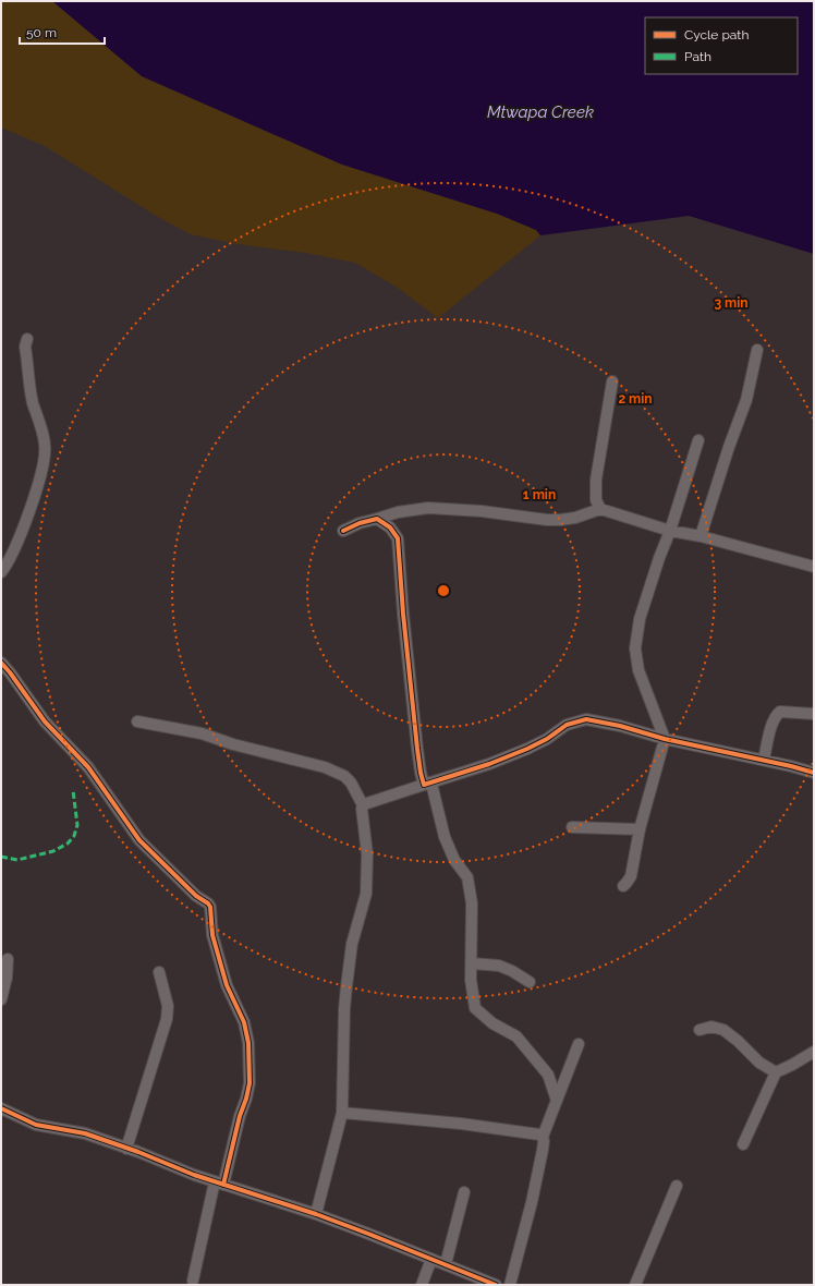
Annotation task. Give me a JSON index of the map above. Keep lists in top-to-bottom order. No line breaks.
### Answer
{"water":["Mtwapa Creek"],"legend":["Cycle path","Path"],"scale_bar":"50 m","rings":["3 min","2 min","1 min"]}
